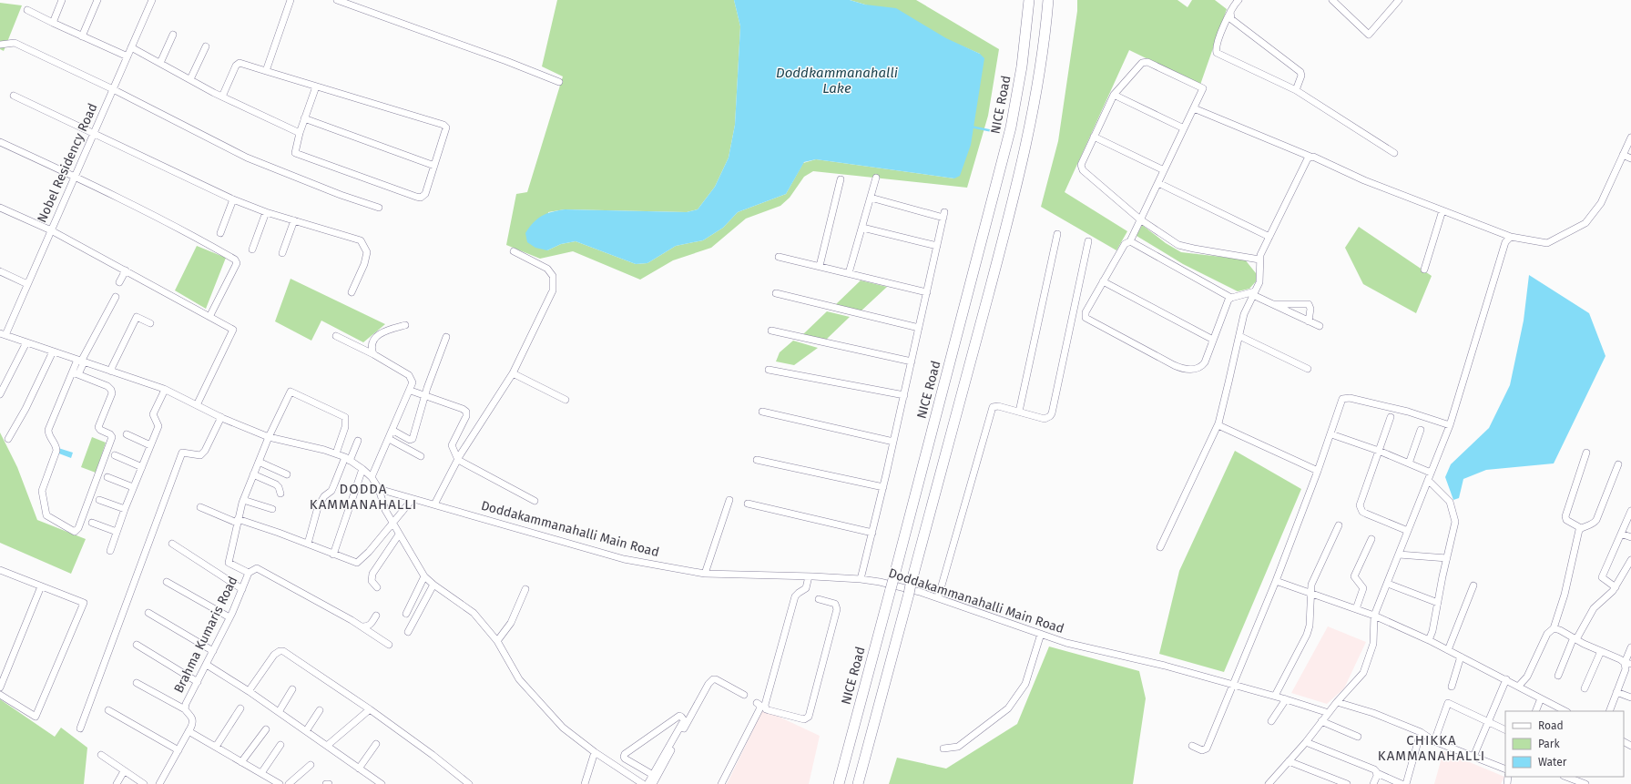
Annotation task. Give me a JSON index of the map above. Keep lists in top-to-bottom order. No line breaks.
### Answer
{"streets":{"highway":["NICE Road"],"street":["Nobel Residency Road","Doddakammanahalli Main Road","Brahma Kumaris Road"]},"districts":["DODDA KAMMANAHALLI","CHIKKA KAMMANAHALLI"],"water":["Doddkammanahalli Lake"],"legend":["Road","Park","Water"]}
